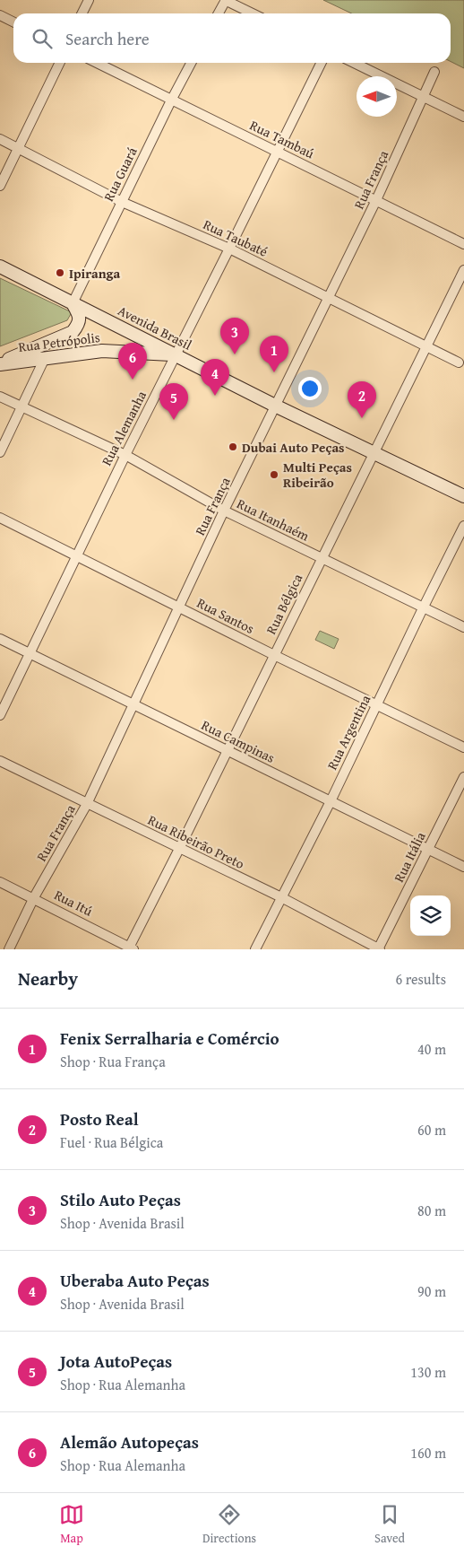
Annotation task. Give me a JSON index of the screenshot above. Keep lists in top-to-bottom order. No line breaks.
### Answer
{"streets":{"main road":["Avenida Brasil","Rua Petrópolis"],"street":["Rua Tambaú","Rua Guará","Rua França","Rua Taubaté","Rua Alemanha","Rua Itanhaém","Rua Bélgica","Rua Santos","Rua Argentina","Rua Campinas","Rua Ribeirão Preto","Rua Itália","Rua Itú"]},"crossings":[["Rua Tambaú","Rua Guará"],["Rua Tambaú","Rua França"],["Rua Tambaú","Rua Alemanha"],["Rua Guará","Rua Taubaté"],["Rua Guará","Avenida Brasil"],["Rua Guará","Rua Petrópolis"],["Rua França","Rua Taubaté"],["Rua França","Avenida Brasil"],["Rua França","Rua Itanhaém"],["Rua França","Rua Santos"],["Rua França","Rua Campinas"],["Rua França","Rua Ribeirão Preto"],["Rua França","Rua Itú"],["Rua Taubaté","Rua Alemanha"],["Rua Taubaté","Rua Bélgica"],["Avenida Brasil","Rua Petrópolis"],["Avenida Brasil","Rua Alemanha"],["Avenida Brasil","Rua Bélgica"],["Rua Petrópolis","Rua Alemanha"],["Rua Alemanha","Rua Itanhaém"],["Rua Alemanha","Rua Santos"],["Rua Alemanha","Rua Campinas"],["Rua Itanhaém","Rua Bélgica"],["Rua Itanhaém","Rua Argentina"],["Rua Bélgica","Rua Santos"],["Rua Bélgica","Rua Campinas"],["Rua Bélgica","Rua Ribeirão Preto"],["Rua Bélgica","Rua Itú"],["Rua Santos","Rua Argentina"],["Rua Argentina","Rua Campinas"],["Rua Argentina","Rua Ribeirão Preto"],["Rua Campinas","Rua Itália"],["Rua Ribeirão Preto","Rua Itália"]],"places":["Ipiranga","Dubai Auto Peças","Multi Peças Ribeirão"],"north":"left","page":{"search":"Search here","pins":["3","1","6","4","2","5"],"heading":["Nearby","6 results"],"list":[{"mark":"1","name":"Fenix Serralharia e Comércio","note":"Shop · Rua França","value":"40 m"},{"mark":"2","name":"Posto Real","note":"Fuel · Rua Bélgica","value":"60 m"},{"mark":"3","name":"Stilo Auto Peças","note":"Shop · Avenida Brasil","value":"80 m"},{"mark":"4","name":"Uberaba Auto Peças","note":"Shop · Avenida Brasil","value":"90 m"},{"mark":"5","name":"Jota AutoPeças","note":"Shop · Rua Alemanha","value":"130 m"},{"mark":"6","name":"Alemão Autopeças","note":"Shop · Rua Alemanha","value":"160 m"}],"nav":["Map","Directions","Saved"]}}
